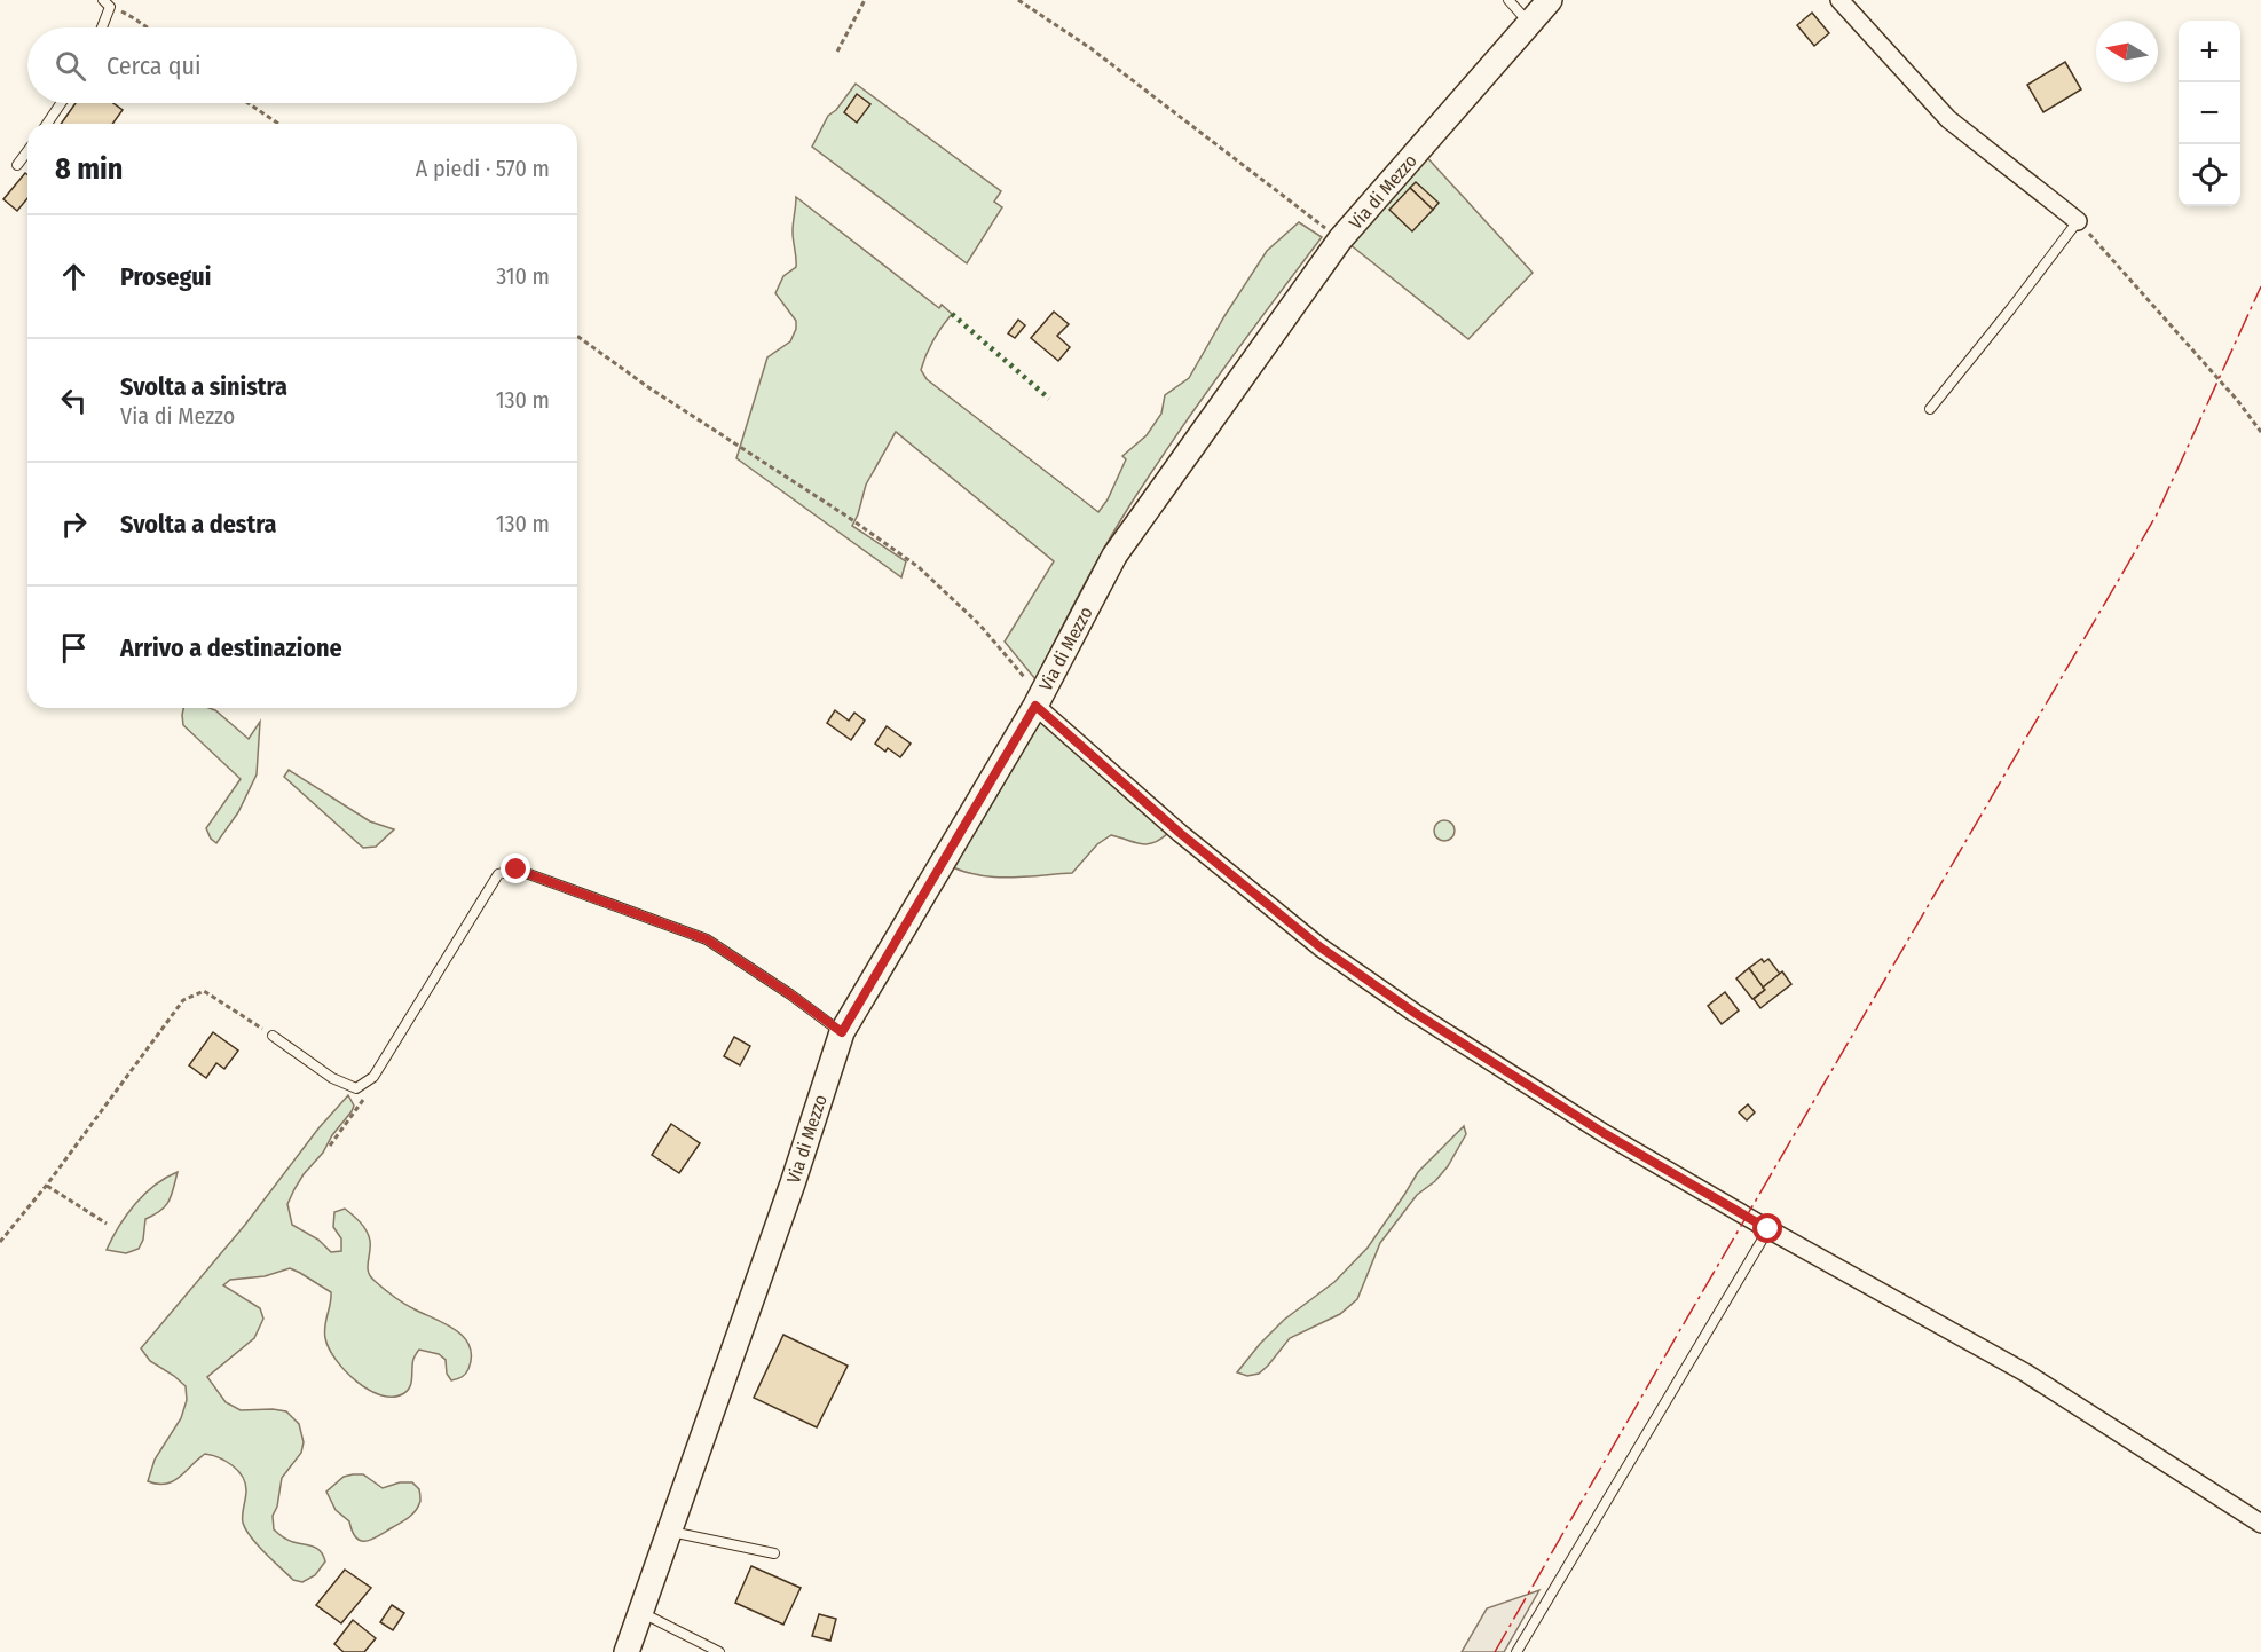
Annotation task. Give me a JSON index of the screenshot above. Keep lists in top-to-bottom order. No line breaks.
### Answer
{"streets":{"main road":["Via di Mezzo"]},"north":"left","page":{"map_buttons":["+","−"],"search":"Cerca qui","heading":["8 min","A piedi · 570 m"],"list":[["Prosegui","310 m"],["Svolta a sinistra","Via di Mezzo","130 m"],["Svolta a destra","130 m"],"Arrivo a destinazione"]}}
